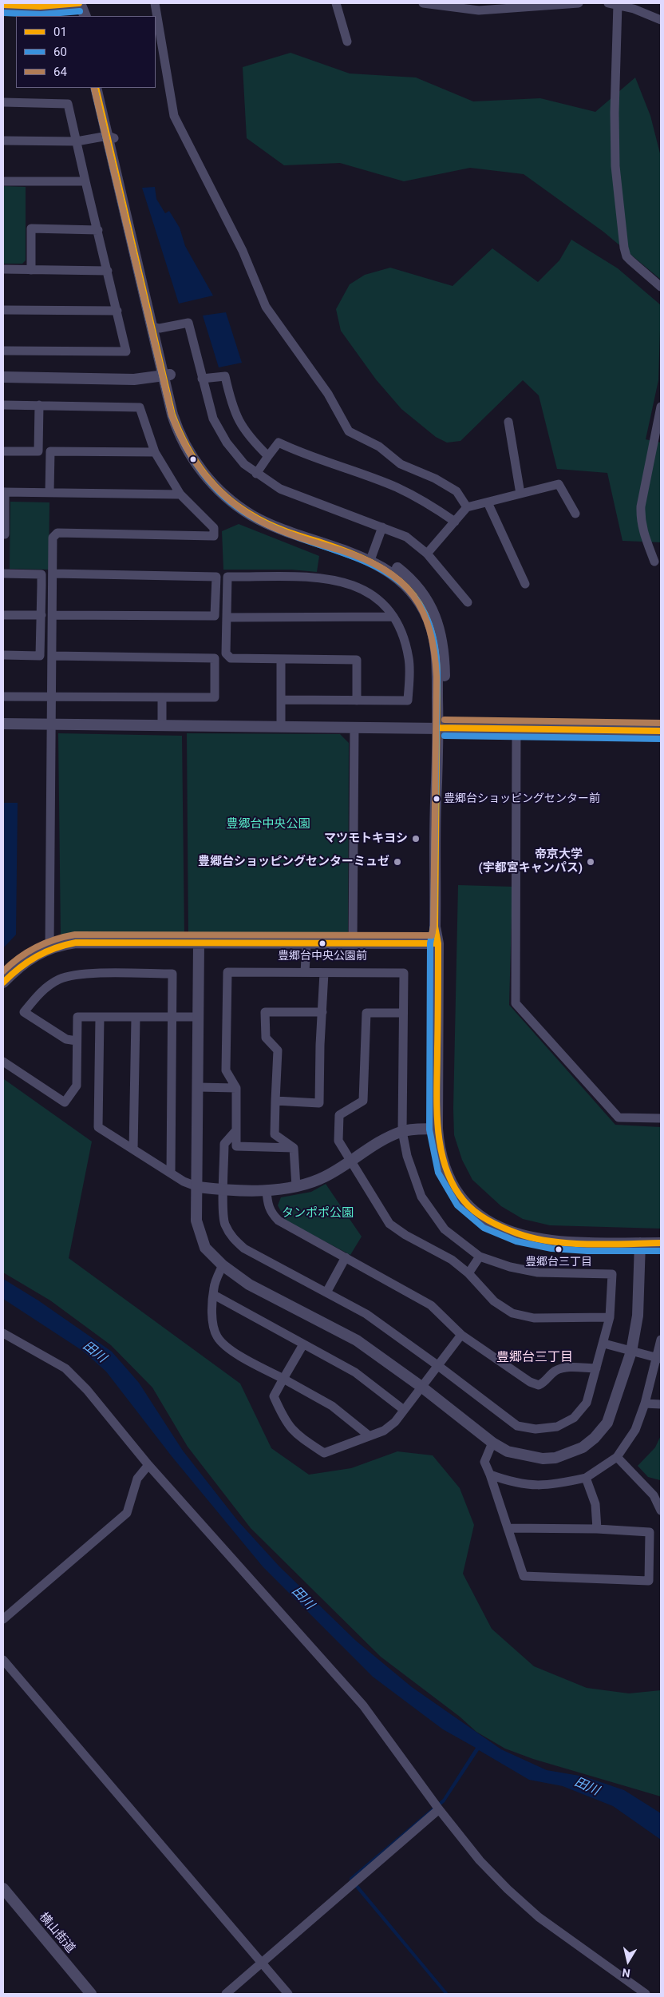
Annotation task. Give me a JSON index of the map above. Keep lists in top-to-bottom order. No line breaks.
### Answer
{"streets":{"street":["横山街道"]},"districts":["豊郷台三丁目"],"water":["田川"],"parks":["豊郷台中央公園","タンポポ公園"],"places":["豊郷台ショッピングセンター前","マツモトキヨシ","豊郷台ショッピングセンターミュゼ","帝京大学 (宇都宮キャンパス)","豊郷台中央公園前","豊郷台三丁目"],"lines":["transit line 01","transit line 60","transit line 64"],"legend":["01","60","64"],"north":"bottom"}
